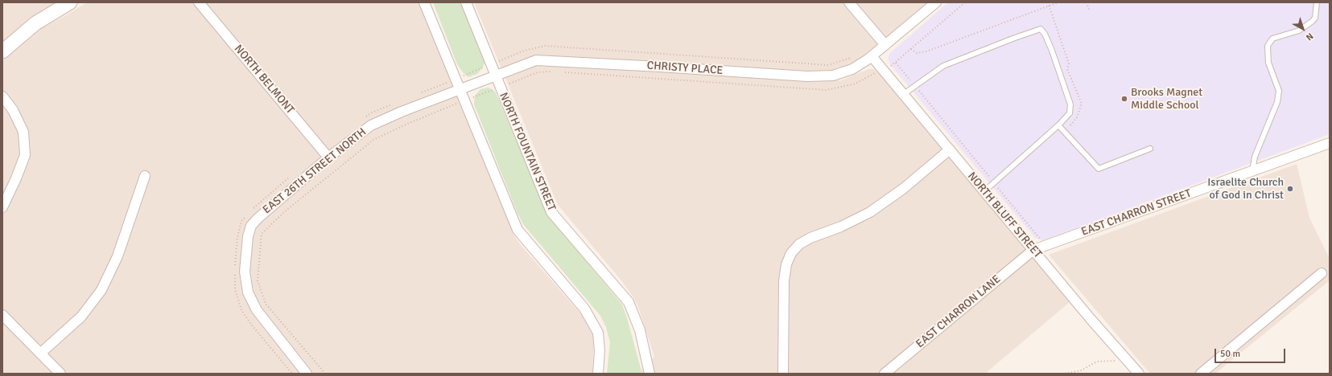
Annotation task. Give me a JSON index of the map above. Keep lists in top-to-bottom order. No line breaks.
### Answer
{"streets":{"street":["CHRISTY PLACE","NORTH BELMONT","NORTH FOUNTAIN STREET","EAST 26TH STREET NORTH","EAST CHARRON STREET","NORTH BLUFF STREET","EAST CHARRON LANE"]},"crossings":[["CHRISTY PLACE","NORTH FOUNTAIN STREET"],["CHRISTY PLACE","EAST 26TH STREET NORTH"],["CHRISTY PLACE","NORTH BLUFF STREET"],["NORTH BELMONT","EAST 26TH STREET NORTH"],["NORTH FOUNTAIN STREET","EAST 26TH STREET NORTH"],["EAST CHARRON STREET","NORTH BLUFF STREET"],["EAST CHARRON STREET","EAST CHARRON LANE"],["NORTH BLUFF STREET","EAST CHARRON LANE"]],"places":["Brooks Magnet Middle School","Israelite Church of God in Christ"],"scale_bar":"50 m","north":"bottom right"}
